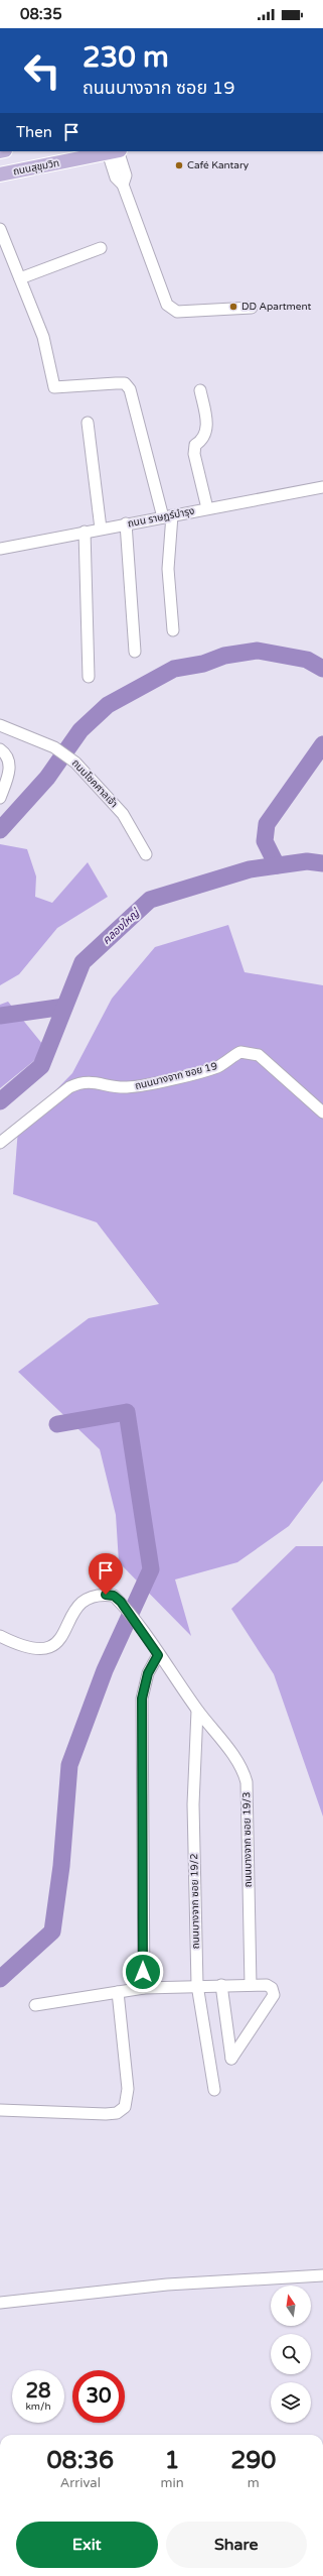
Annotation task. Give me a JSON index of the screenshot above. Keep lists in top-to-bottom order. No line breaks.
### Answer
{"streets":{"main road":["ถนนสุขุมวิท"],"street":["ถนน ราษฎร์บำรุง","ถนนโชคศาลเจ้า","ถนนบางจาก ซอย 19","ถนนบางจาก ซอย 19/3","ถนนบางจาก ซอย 19/2"]},"crossings":[["ถนนบางจาก ซอย 19/3","ถนนบางจาก ซอย 19/2"]],"water":["คลองใหญ่"],"places":["Café Kantary","DD Apartment"],"north":"top","page":{"status":"08:35","turn":["230 m","ถนนบางจาก ซอย 19"],"then":"Then","speed":"28 km/h","limit":"30","eta":["08:36","Arrival","1","min","290","m"],"buttons":["Exit","Share"]}}
